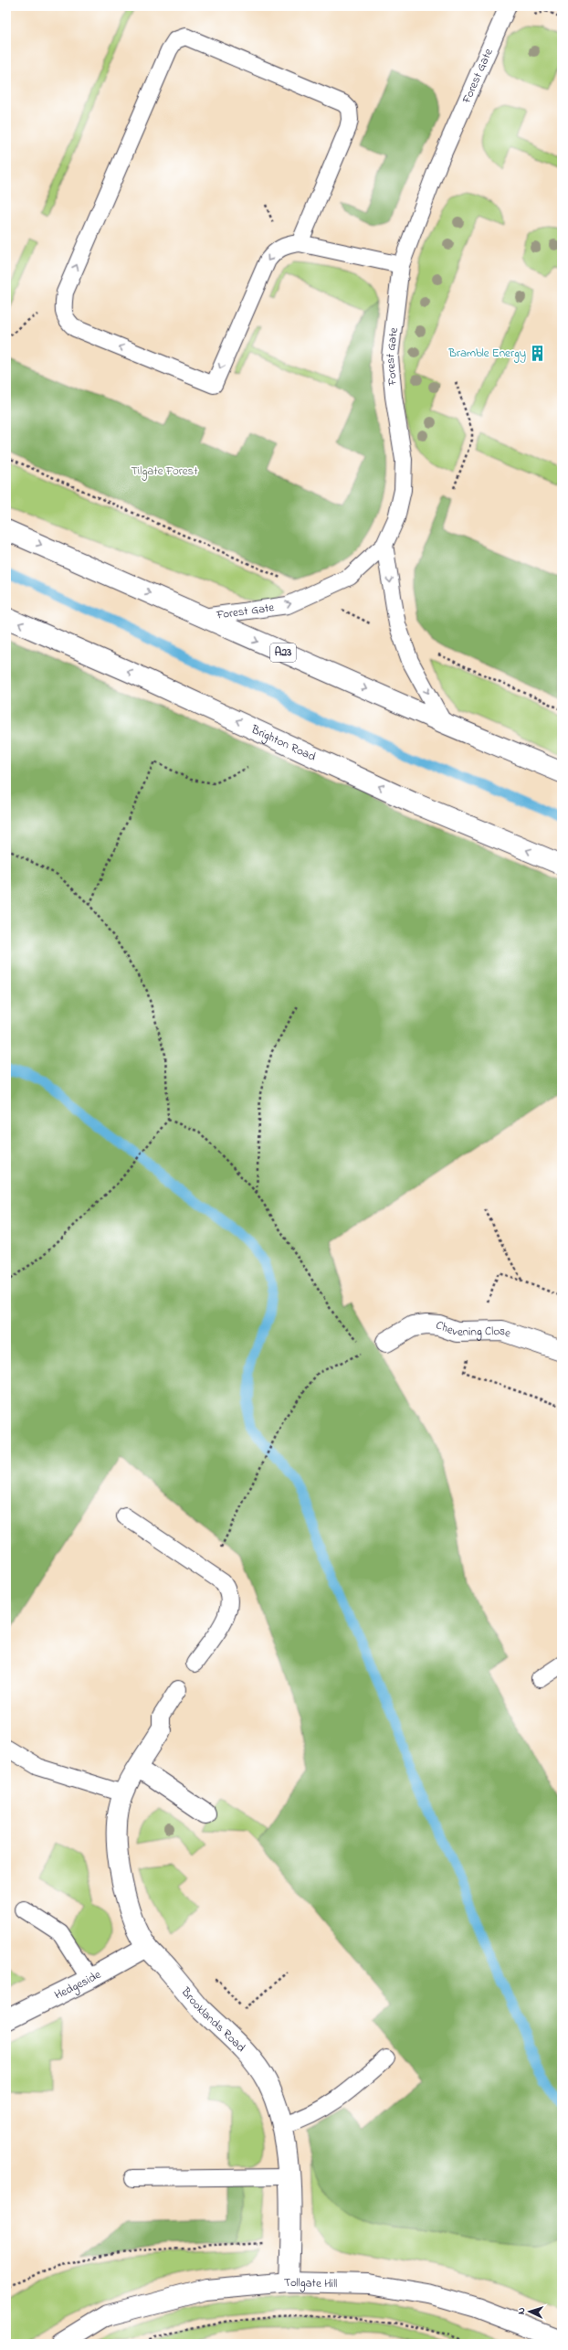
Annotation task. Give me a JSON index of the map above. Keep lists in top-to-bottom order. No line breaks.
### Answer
{"streets":{"street":["A23","Brighton Road","Chevening Close","Hedgeside","Brooklands Road","Tollgate Hill"],"lane":["Forest Gate"]},"crossings":[["Forest Gate","A23"],["Hedgeside","Brooklands Road"],["Brooklands Road","Tollgate Hill"]],"parks":["Tilgate Forest"],"places":{"building":["Bramble Energy"]},"north":"left"}
